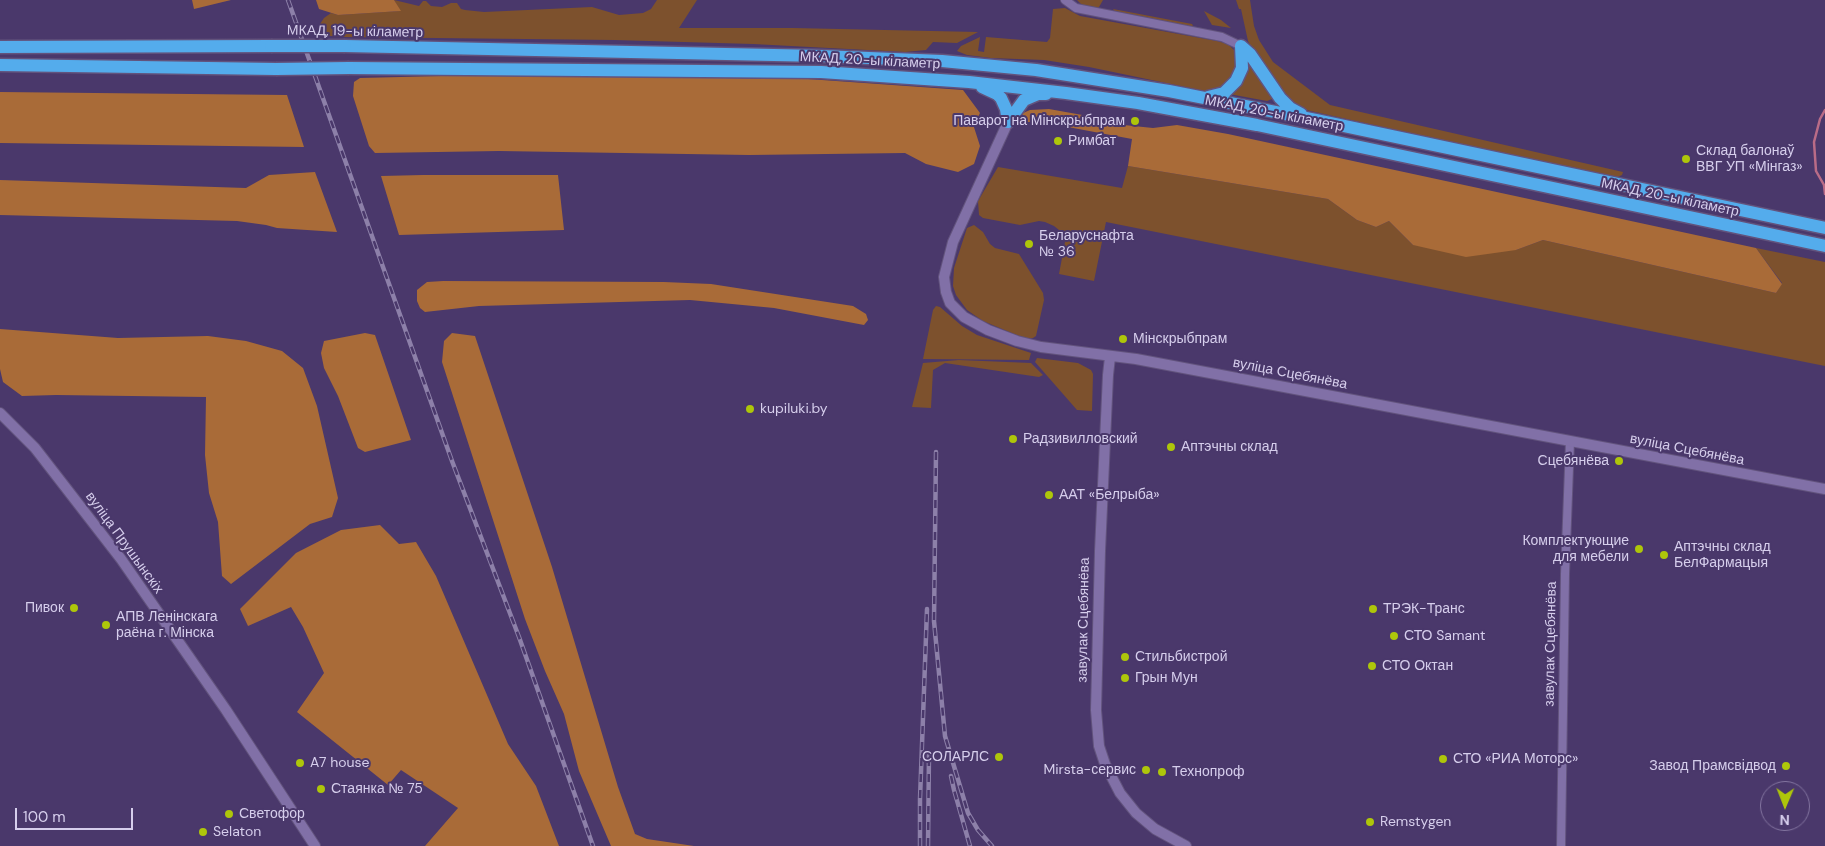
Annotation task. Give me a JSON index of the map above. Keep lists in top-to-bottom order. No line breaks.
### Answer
{"streets":{"highway":["МКАД, 19-ы кіламетр","МКАД, 20-ы кіламетр"],"street":["вуліца Сцебянёва","вуліца Прушынскіх","завулак Сцебянёва"]},"crossings":[["МКАД, 19-ы кіламетр","МКАД, 20-ы кіламетр"],["вуліца Сцебянёва","завулак Сцебянёва"]],"places":["Паварот на Мінскрыбпрам","Римбат","Склад балонаў ВВГ УП «Мінгаз»","Беларуснафта № 36","Мінскрыбпрам","kupiluki.by","Радзивилловский","Аптэчны склад","Сцебянёва","ААТ «Белрыба»","Комплектующие для мебели","Аптэчны склад БелФармацыя","Пивок","ТРЭК-Транс","АПВ Ленінскага раёна г. Мінска","СТО Samant","Стильбистрой","СТО Октан","Грын Мун","СОЛАРЛС","СТО «РИА Моторс»","A7 house","Завод Прамсвідвод","Mirsta-сервис","Технопроф","Стаянка № 75","Светофор","Remstygen","Selaton"],"scale_bar":"100 m","north":"bottom"}
